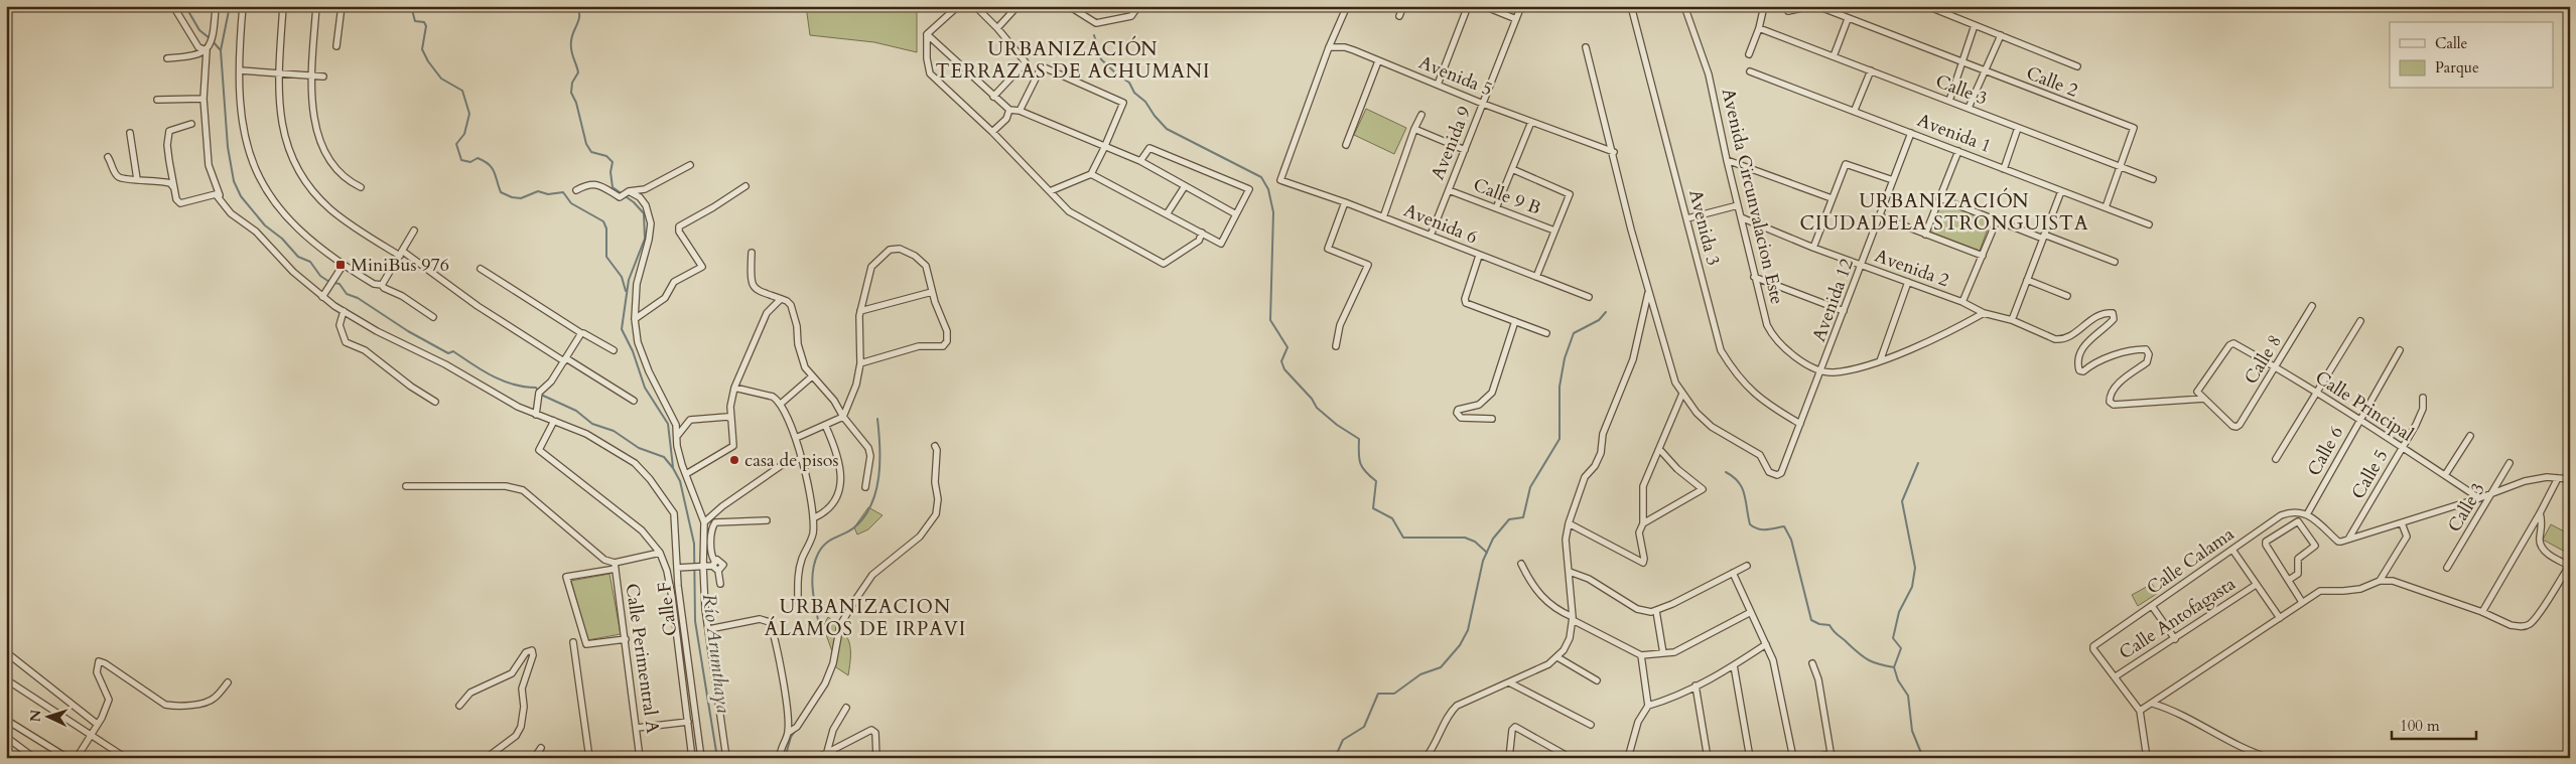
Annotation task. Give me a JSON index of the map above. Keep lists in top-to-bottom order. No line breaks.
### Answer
{"streets":{"street":["Avenida 5","Calle 2","Calle 3","Avenida 1","Avenida 9","Calle 9 B","Avenida Circunvalacion Este","Avenida 6","Avenida 3","Avenida 2","Avenida 12","Calle 8","Calle Principal","Calle 6","Calle 5","Calle Calama","Calle F","Calle Antofagasta","Calle Perimentral A"]},"crossings":[["Avenida 5","Avenida 9"],["Avenida 5","Avenida 6"],["Calle 2","Calle 3"],["Avenida 1","Avenida 12"],["Avenida 9","Calle 9 B"],["Avenida 9","Avenida 6"],["Avenida Circunvalacion Este","Avenida 2"],["Avenida Circunvalacion Este","Avenida 12"],["Avenida 3","Avenida 12"],["Avenida 2","Avenida 12"],["Avenida 2","Calle 8"],["Avenida 2","Calle Principal"],["Calle 8","Calle Principal"],["Calle Principal","Calle 6"],["Calle Principal","Calle 5"],["Calle 6","Calle Calama"],["Calle Calama","Calle Antofagasta"]],"districts":["URBANIZACIÓN TERRAZAS DE ACHUMANI","URBANIZACIÓN CIUDADELA STRONGUISTA","URBANIZACION ÁLAMOS DE IRPAVI"],"water":["Río Arumthaya"],"places":{"transit":["MiniBus 976"],"other":["casa de pisos"]},"legend":["Calle","Parque"],"scale_bar":"100 m","north":"left"}
